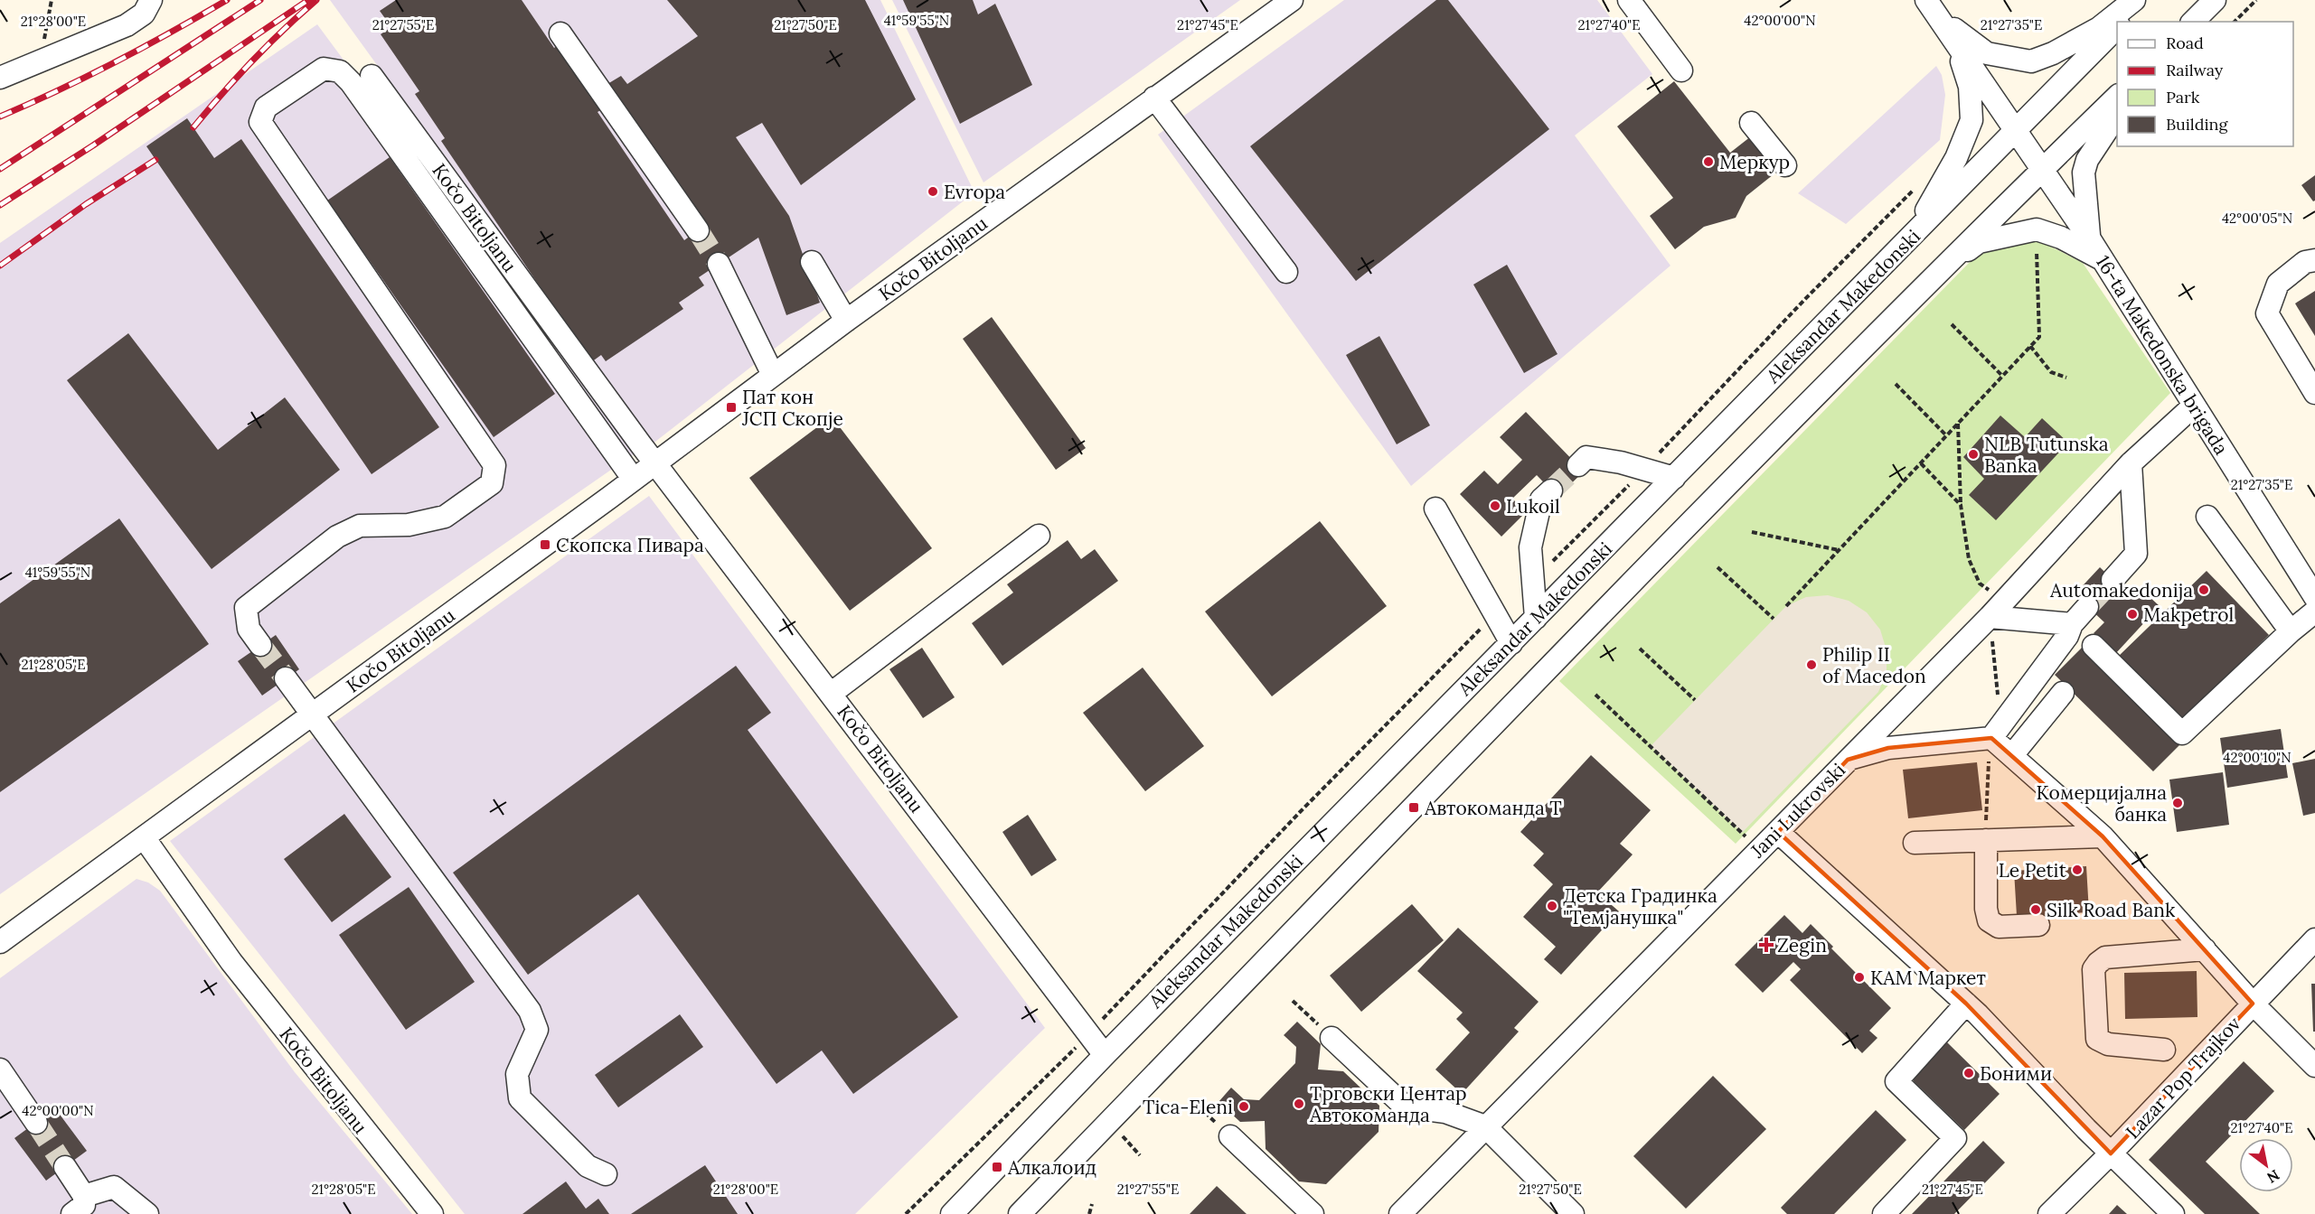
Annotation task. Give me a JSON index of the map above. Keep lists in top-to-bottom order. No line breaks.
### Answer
{"streets":{"street":["Kočo Bitoljanu","Aleksandar Makedonski","16-ta Makedonska brigada","Jani Lukrovski","Lazar Pop Trajkov"]},"crossings":[["Kočo Bitoljanu","Aleksandar Makedonski"],["Aleksandar Makedonski","16-ta Makedonska brigada"],["16-ta Makedonska brigada","Jani Lukrovski"]],"places":{"other":["Меркур","Evropa","NLB Tutunska Banka","Lukoil","Automakedonija","Makpetrol","Philip II of Macedon","Комерцијална банка","Le Petit","Детска Градинка \"Темјанушка\"","Silk Road Bank","КАМ Маркет","Боними","Трговски Центар Автокоманда","Tica-Eleni"],"transit":["Пат кон ЈСП Скопје","Скопска Пивара","Автокоманда Т","Алкалоид"],"health":["Zegin"]},"legend":["Road","Railway","Park","Building"],"north":"bottom right","coordinates":["41°59'55\"N","42°00'00\"N","21°28'00\"E","21°27'35\"E","21°27'55\"E","21°27'50\"E","21°27'45\"E","21°27'40\"E","42°00'05\"N","21°28'05\"E","42°00'10\"N"]}
